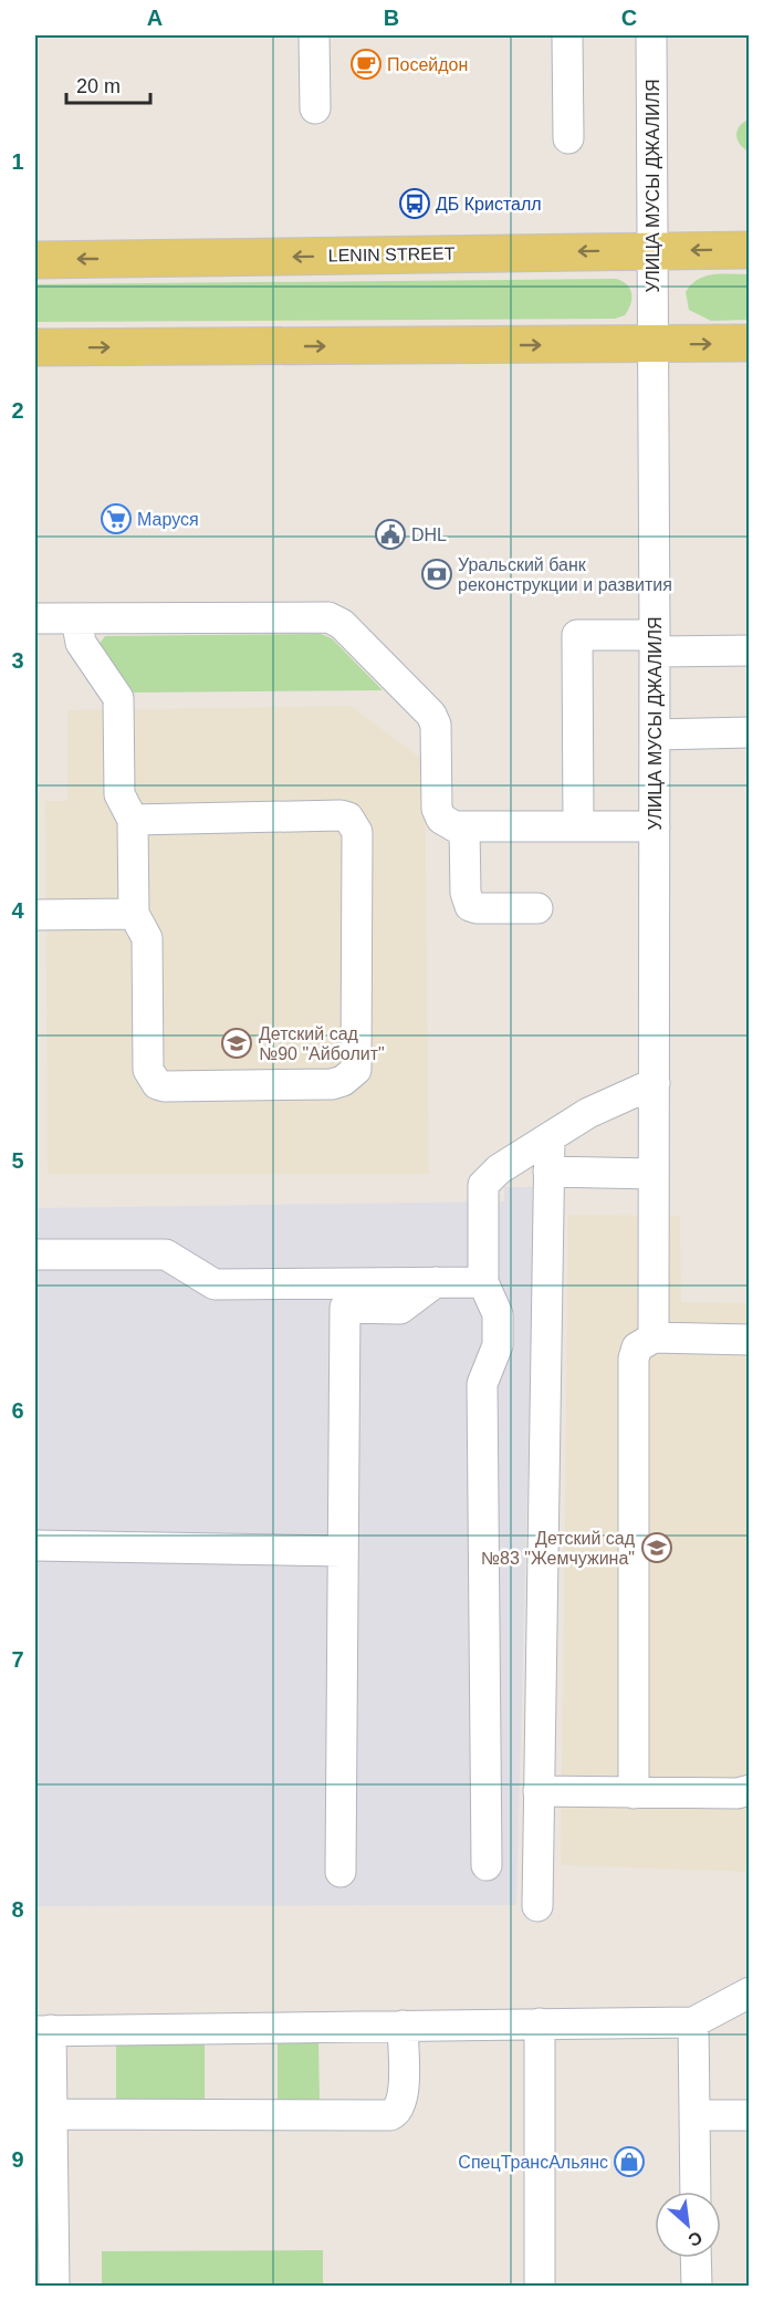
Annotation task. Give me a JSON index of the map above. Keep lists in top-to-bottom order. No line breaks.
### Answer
{"streets":{"main road":["LENIN STREET"],"street":["УЛИЦА МУСЫ ДЖАЛИЛЯ"]},"crossings":[["УЛИЦА МУСЫ ДЖАЛИЛЯ","LENIN STREET"]],"places":{"cafe":["Посейдон"],"bus stop":["ДБ Кристалл"],"supermarket":["Маруся"],"public building":["DHL"],"bank":["Уральский банк реконструкции и развития"],"school or university":["Детский сад №90 \"Айболит\"","Детский сад №83 \"Жемчужина\""],"shop":["СпецТрансАльянс"]},"scale_bar":"20 m","north":"bottom right","grid":{"columns":["A","B","C"],"rows":["1","2","3","4","5","6","7","8","9"]}}
